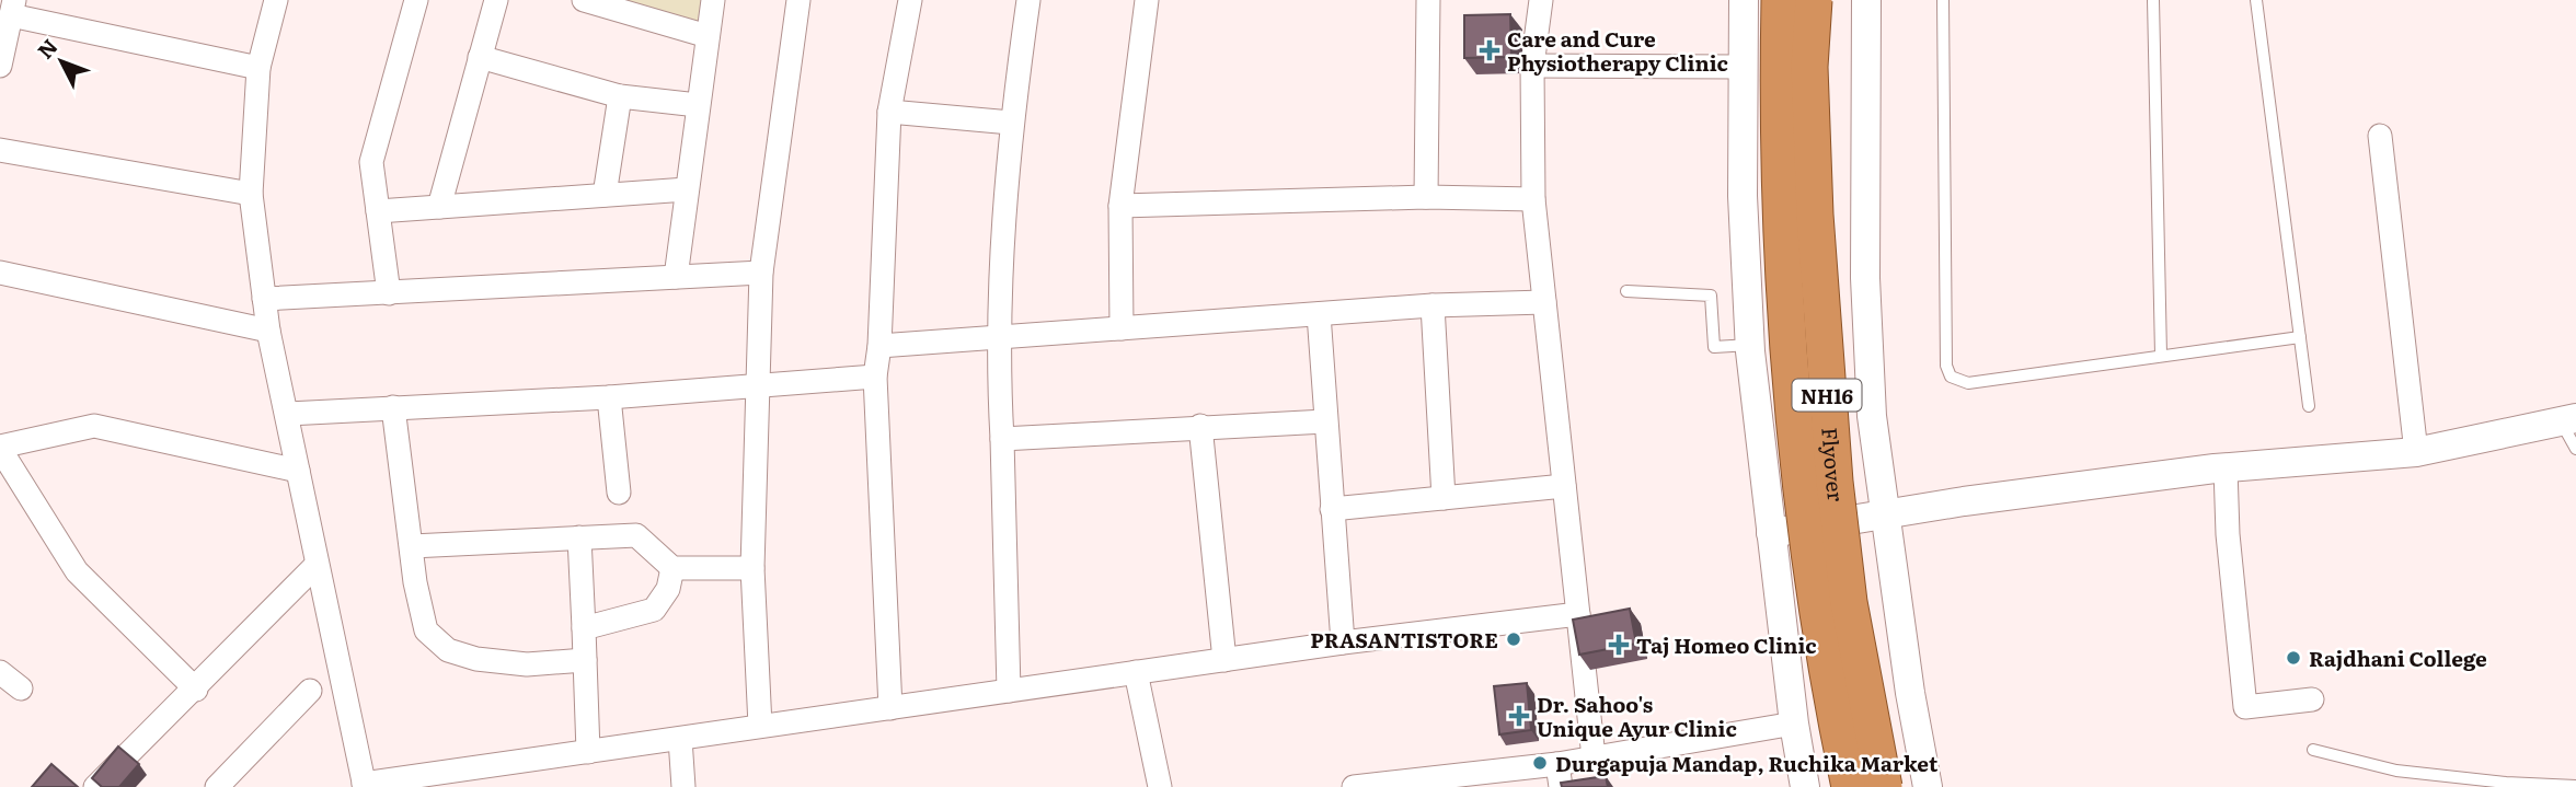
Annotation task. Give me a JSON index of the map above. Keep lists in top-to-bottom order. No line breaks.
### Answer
{"streets":{"highway":["NH16","Flyover"]},"places":{"health":["Care and Cure Physiotherapy Clinic","Taj Homeo Clinic","Dr. Sahoo's Unique Ayur Clinic"],"other":["PRASANTISTORE","Rajdhani College","Durgapuja Mandap, Ruchika Market"]},"north":"top left"}
